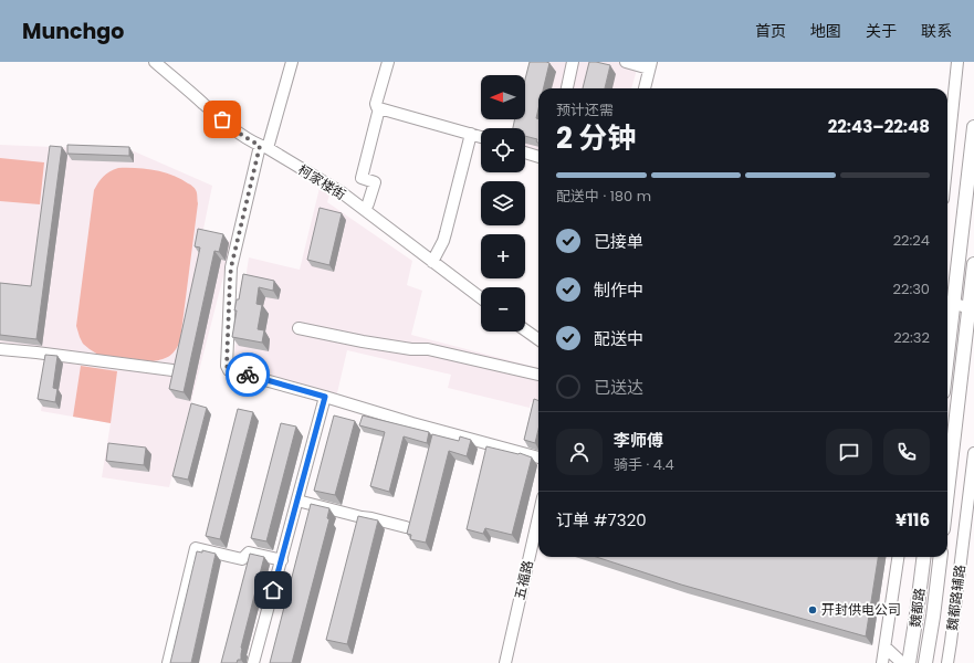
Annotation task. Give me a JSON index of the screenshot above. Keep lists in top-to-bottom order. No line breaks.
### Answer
{"streets":{"main road":["魏都路"],"street":["柯家楼街","五福路","魏都路辅路"]},"places":["开封供电公司"],"north":"left","page":{"header":"Munchgo","nav":["首页","地图","关于","联系"],"map_buttons":["+","−"],"heading":["2 分钟","预计还需","22:43–22:48"],"panel":["李师傅","骑手 · 4.4","订单 #7320","¥116"],"bar":"配送中 · 180 m","list":[["已接单","22:24"],["制作中","22:30"],["配送中","22:32"],"已送达"]}}
